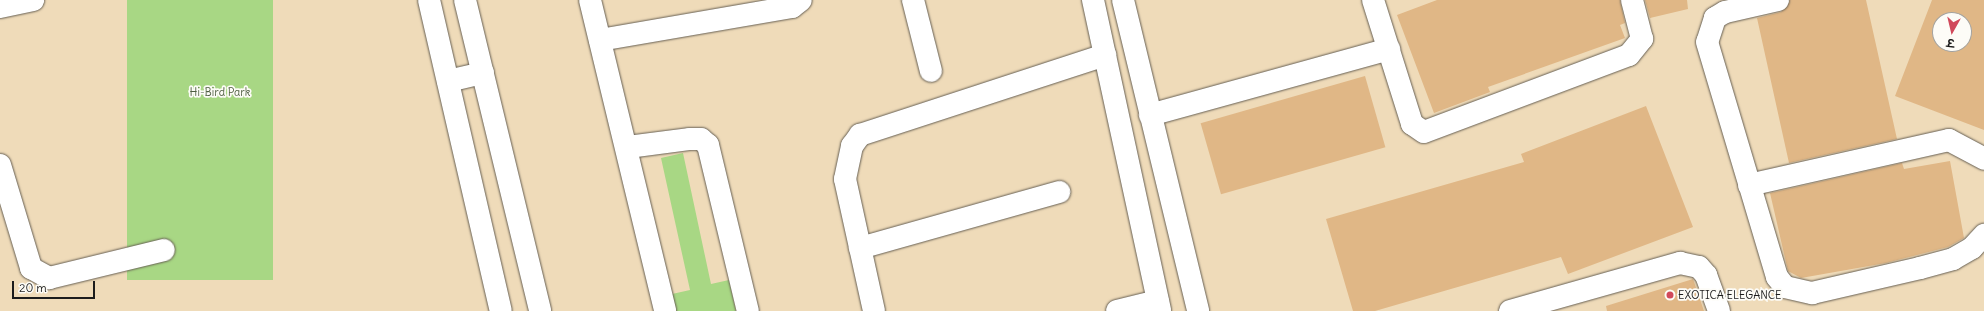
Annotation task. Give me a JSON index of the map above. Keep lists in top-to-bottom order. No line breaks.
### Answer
{"parks":["Hi-Bird Park"],"places":["EXOTICA ELEGANCE"],"scale_bar":"20 m","north":"bottom"}
